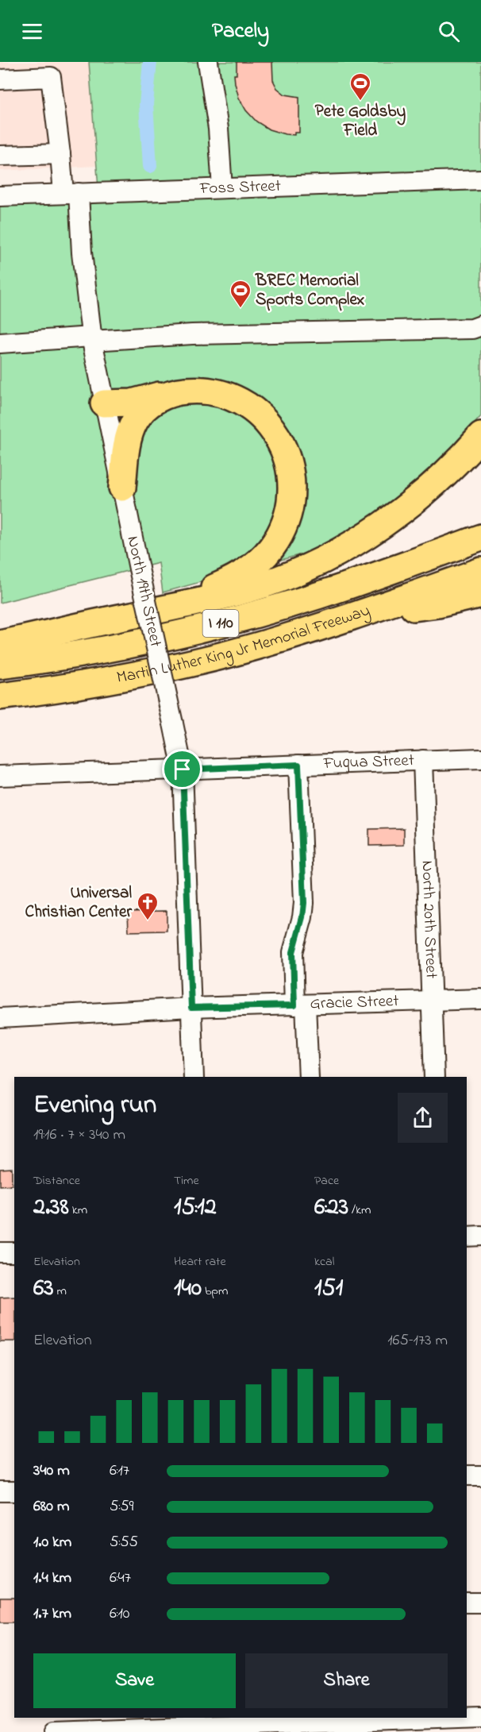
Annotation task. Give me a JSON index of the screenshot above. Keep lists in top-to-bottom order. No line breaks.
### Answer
{"streets":{"highway":["I 110","Martin Luther King Jr Memorial Freeway"],"street":["Foss Street","North 19th Street","Fuqua Street","North 20th Street","Gracie Street"]},"crossings":[["Foss Street","North 19th Street"],["North 19th Street","Fuqua Street"],["North 19th Street","Gracie Street"],["Fuqua Street","North 20th Street"],["North 20th Street","Gracie Street"]],"places":{"sports":["Pete Goldsby Field","BREC Memorial Sports Complex"],"church":["Universal Christian Center"]},"page":{"header":"Pacely","heading":["Evening run","19:16 · 7 × 340 m"],"stats":[["Distance","2.38 km"],["Time","15:12"],["Pace","6:23 /km"],["Elevation","63 m"],["Heart rate","140 bpm"],["kcal","151"]],"chart":["Elevation","165–173 m"],"list":[{"name":"340 m","note":"6:17"},{"name":"680 m","note":"5:59"},{"name":"1.0 km","note":"5:55"},{"name":"1.4 km","note":"6:47"},{"name":"1.7 km","note":"6:10"}],"buttons":["Save","Share"]}}
